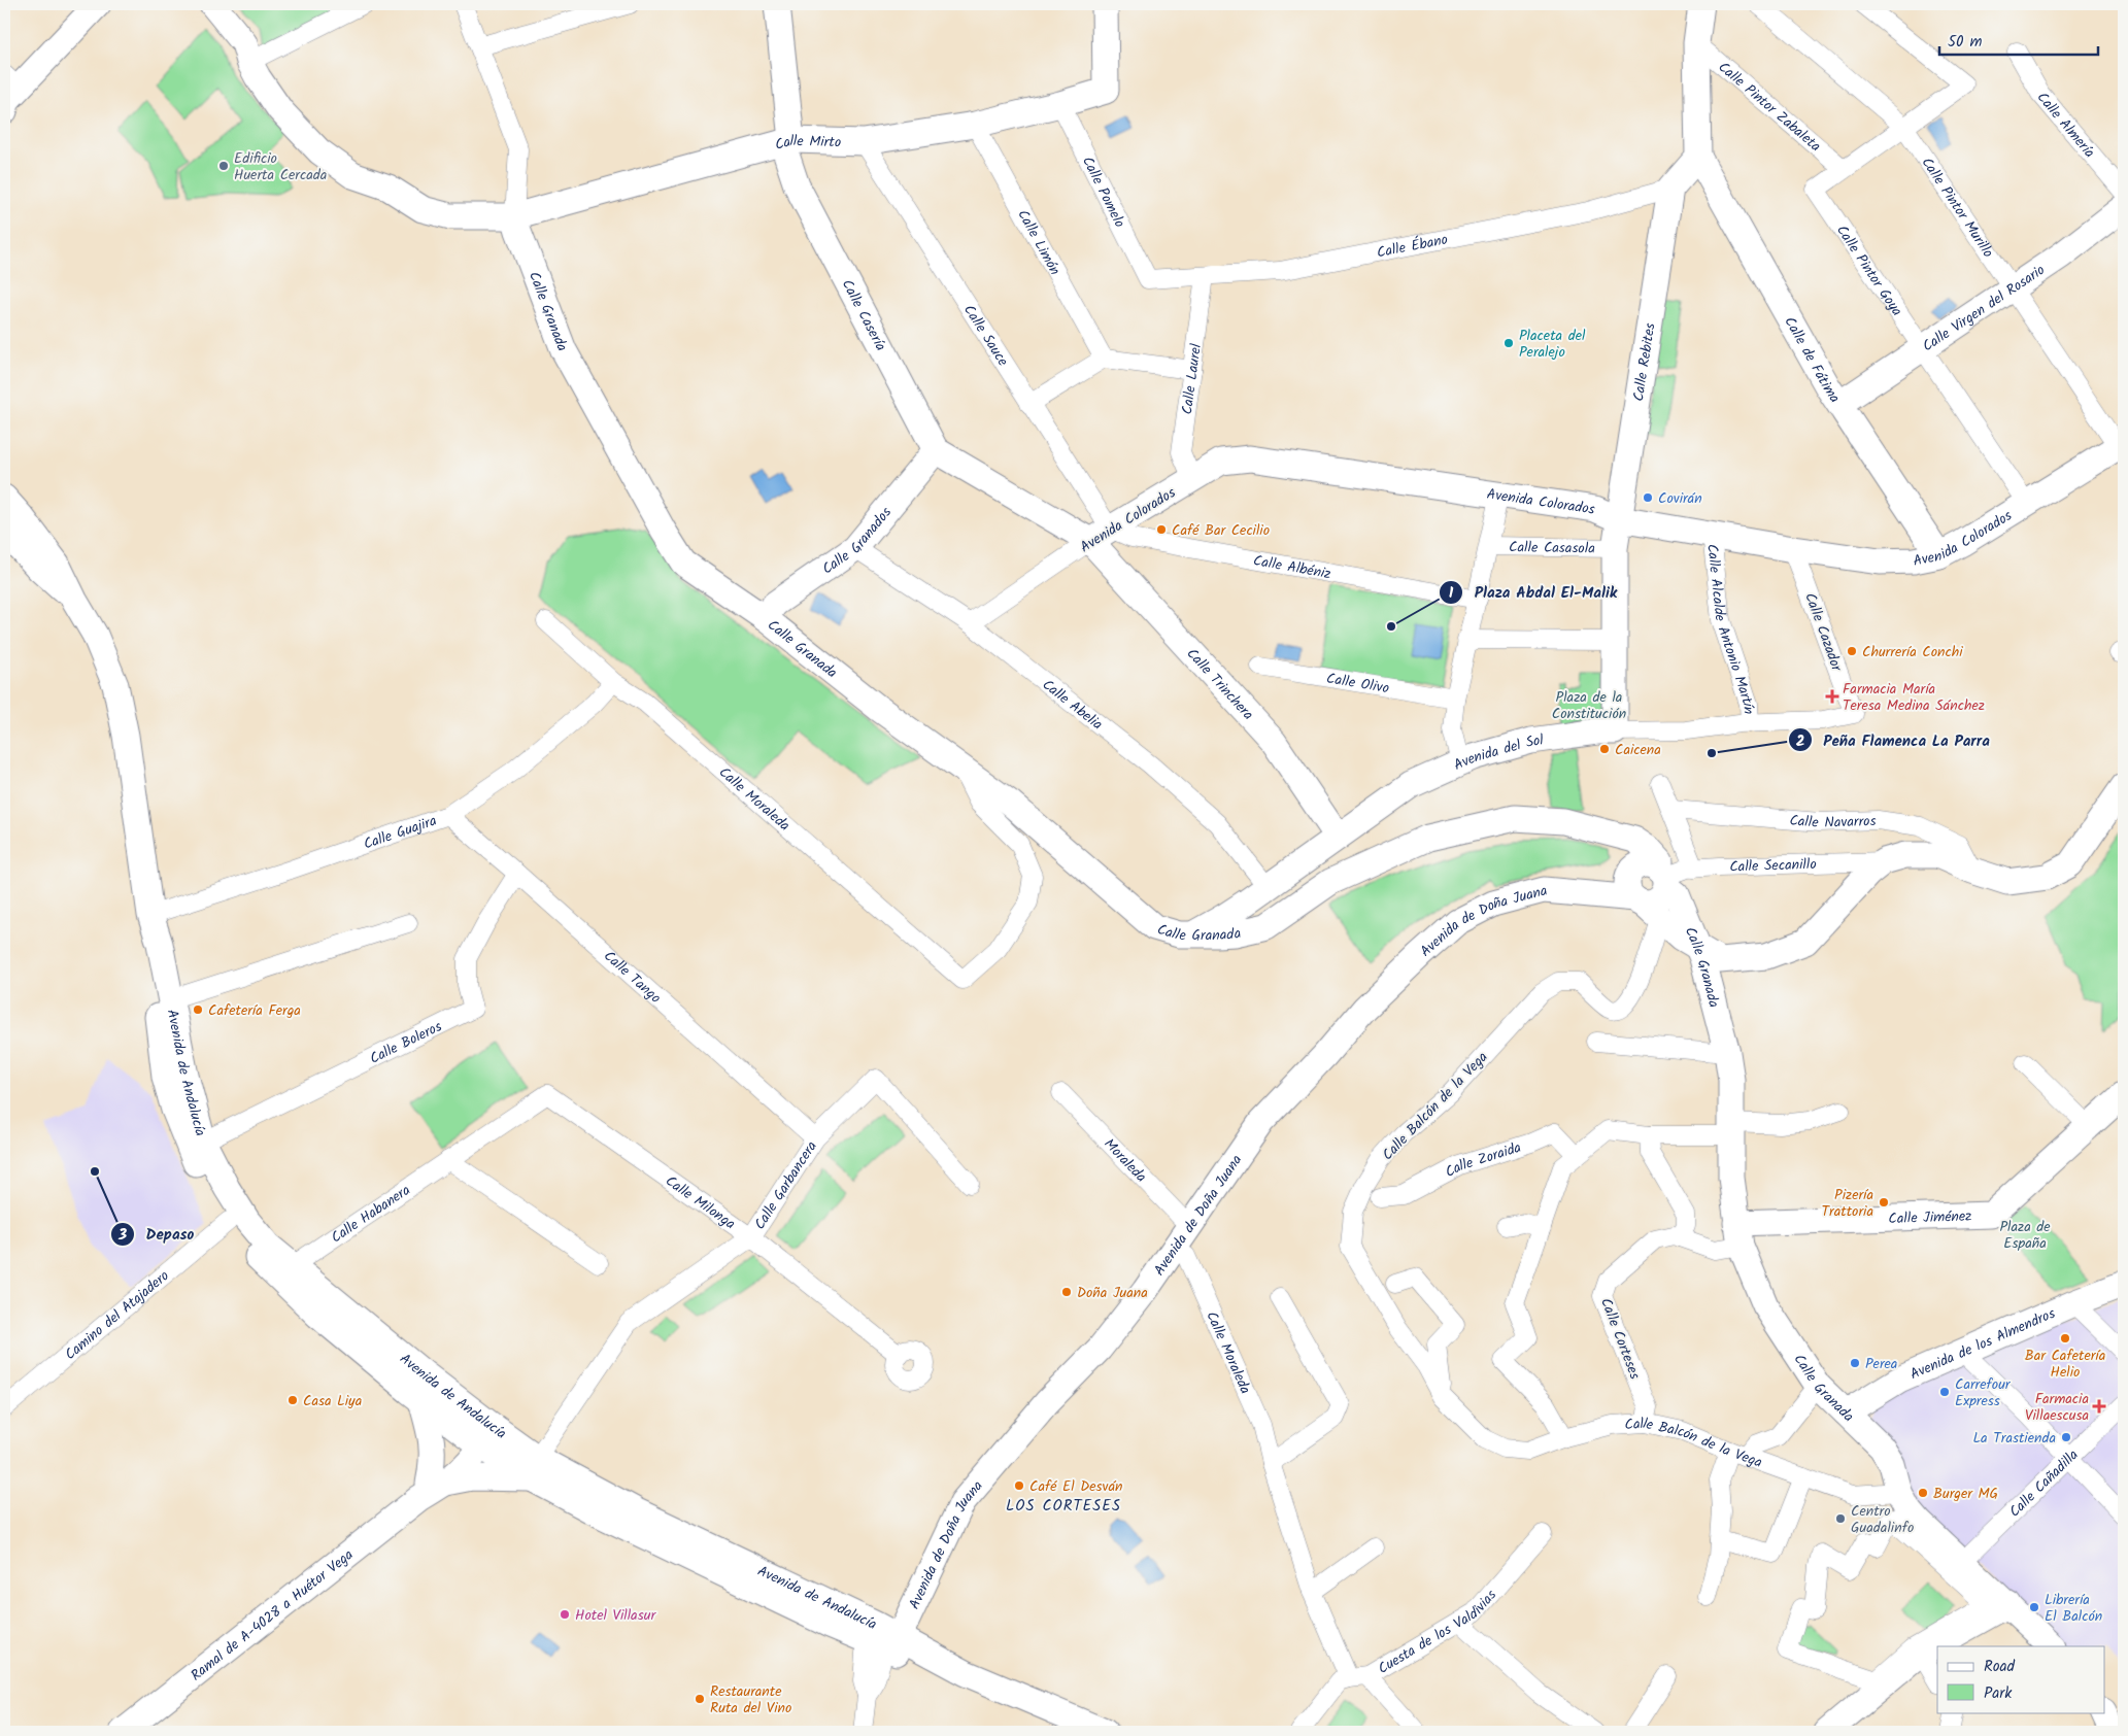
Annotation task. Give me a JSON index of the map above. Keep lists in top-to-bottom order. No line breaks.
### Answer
{"streets":{"street":["Calle Pintor Zabaleta","Calle Almería","Calle Mirto","Calle Pomelo","Calle Pintor Murillo","Calle Limón","Calle Ébano","Calle Pintor Goya","Calle Virgen del Rosario","Calle Granada","Calle Casería","Calle Sauce","Calle de Fátima","Calle Rebites","Calle Laurel","Avenida Colorados","Calle Granados","Calle Casasola","Calle Albéniz","Calle Alcalde Antonio Martín","Calle Cazador","Calle Olivo","Calle Trinchera","Calle Abelia","Avenida del Sol","Calle Moraleda","Calle Navarros","Calle Guajira","Calle Secanillo","Avenida de Doña Juana","Calle Tango","Calle Boleros","Avenida de Andalucía","Calle Balcón de la Vega","Moraleda","Calle Zoraida","Calle Garbancera","Calle Milonga","Calle Habanera","Calle Jiménez","Camino del Atajadero","Calle Corteses","Avenida de los Almendros","Calle Cañadilla","Ramal de A-4028 a Huétor Vega","Cuesta de los Valdivias"]},"crossings":[["Calle Pintor Zabaleta","Calle Pintor Goya"],["Calle Mirto","Calle Pomelo"],["Calle Mirto","Calle Limón"],["Calle Mirto","Calle Granada"],["Calle Mirto","Calle Casería"],["Calle Mirto","Calle Sauce"],["Calle Pomelo","Calle Ébano"],["Calle Pintor Murillo","Calle Pintor Goya"],["Calle Pintor Murillo","Calle Virgen del Rosario"],["Calle Pintor Murillo","Avenida Colorados"],["Calle Ébano","Calle Rebites"],["Calle Ébano","Calle Laurel"],["Calle Pintor Goya","Calle Virgen del Rosario"],["Calle Pintor Goya","Avenida Colorados"],["Calle Virgen del Rosario","Calle de Fátima"],["Calle Granada","Calle Granados"],["Calle Granada","Avenida del Sol"],["Calle Granada","Calle Moraleda"],["Calle Granada","Calle Secanillo"],["Calle Granada","Avenida de Doña Juana"],["Calle Granada","Calle Balcón de la Vega"],["Calle Granada","Calle Jiménez"],["Calle Granada","Calle Corteses"],["Calle Granada","Avenida de los Almendros"],["Calle Granada","Calle Cañadilla"],["Calle Casería","Calle Granados"],["Calle Sauce","Avenida Colorados"],["Calle Sauce","Calle Albéniz"],["Calle Sauce","Calle Trinchera"],["Calle de Fátima","Avenida Colorados"],["Calle Rebites","Avenida Colorados"],["Calle Rebites","Calle Casasola"],["Calle Rebites","Avenida del Sol"],["Calle Laurel","Avenida Colorados"],["Avenida Colorados","Calle Albéniz"],["Avenida Colorados","Calle Alcalde Antonio Martín"],["Avenida Colorados","Calle Cazador"],["Avenida Colorados","Calle Trinchera"],["Avenida Colorados","Calle Abelia"],["Calle Granados","Calle Abelia"],["Calle Albéniz","Calle Trinchera"],["Calle Alcalde Antonio Martín","Avenida del Sol"],["Calle Cazador","Avenida del Sol"],["Calle Trinchera","Avenida del Sol"],["Calle Abelia","Avenida del Sol"],["Calle Moraleda","Calle Guajira"],["Calle Moraleda","Avenida de Doña Juana"],["Calle Moraleda","Cuesta de los Valdivias"],["Calle Guajira","Calle Tango"],["Calle Guajira","Avenida de Andalucía"],["Avenida de Doña Juana","Avenida de Andalucía"],["Avenida de Doña Juana","Calle Balcón de la Vega"],["Avenida de Doña Juana","Moraleda"],["Calle Tango","Calle Boleros"],["Calle Tango","Calle Garbancera"],["Calle Boleros","Avenida de Andalucía"],["Avenida de Andalucía","Calle Garbancera"],["Avenida de Andalucía","Calle Habanera"],["Avenida de Andalucía","Camino del Atajadero"],["Avenida de Andalucía","Ramal de A-4028 a Huétor Vega"],["Calle Balcón de la Vega","Calle Corteses"],["Calle Garbancera","Calle Milonga"],["Calle Milonga","Calle Habanera"],["Calle Jiménez","Calle Corteses"]],"districts":["LOS CORTESES"],"parks":["Plaza de la Constitución","Plaza de España"],"places":{"other":["Edificio Huerta Cercada","Placeta del Peralejo","Covirán","Café Bar Cecilio","Plaza Abdal El-Malik","Churrería Conchi","Caicena","Peña Flamenca La Parra","Cafetería Ferga","Depaso","Pizería Trattoria","Doña Juana","Bar Cafetería Helio","Perea","Carrefour Express","Casa Liya","La Trastienda","Café El Desván","Burger MG","Centro Guadalinfo","Librería El Balcón","Hotel Villasur","Restaurante Ruta del Vino"],"health":["Farmacia María Teresa Medina Sánchez","Farmacia Villaescusa"]},"legend":["Road","Park"],"scale_bar":"50 m"}
